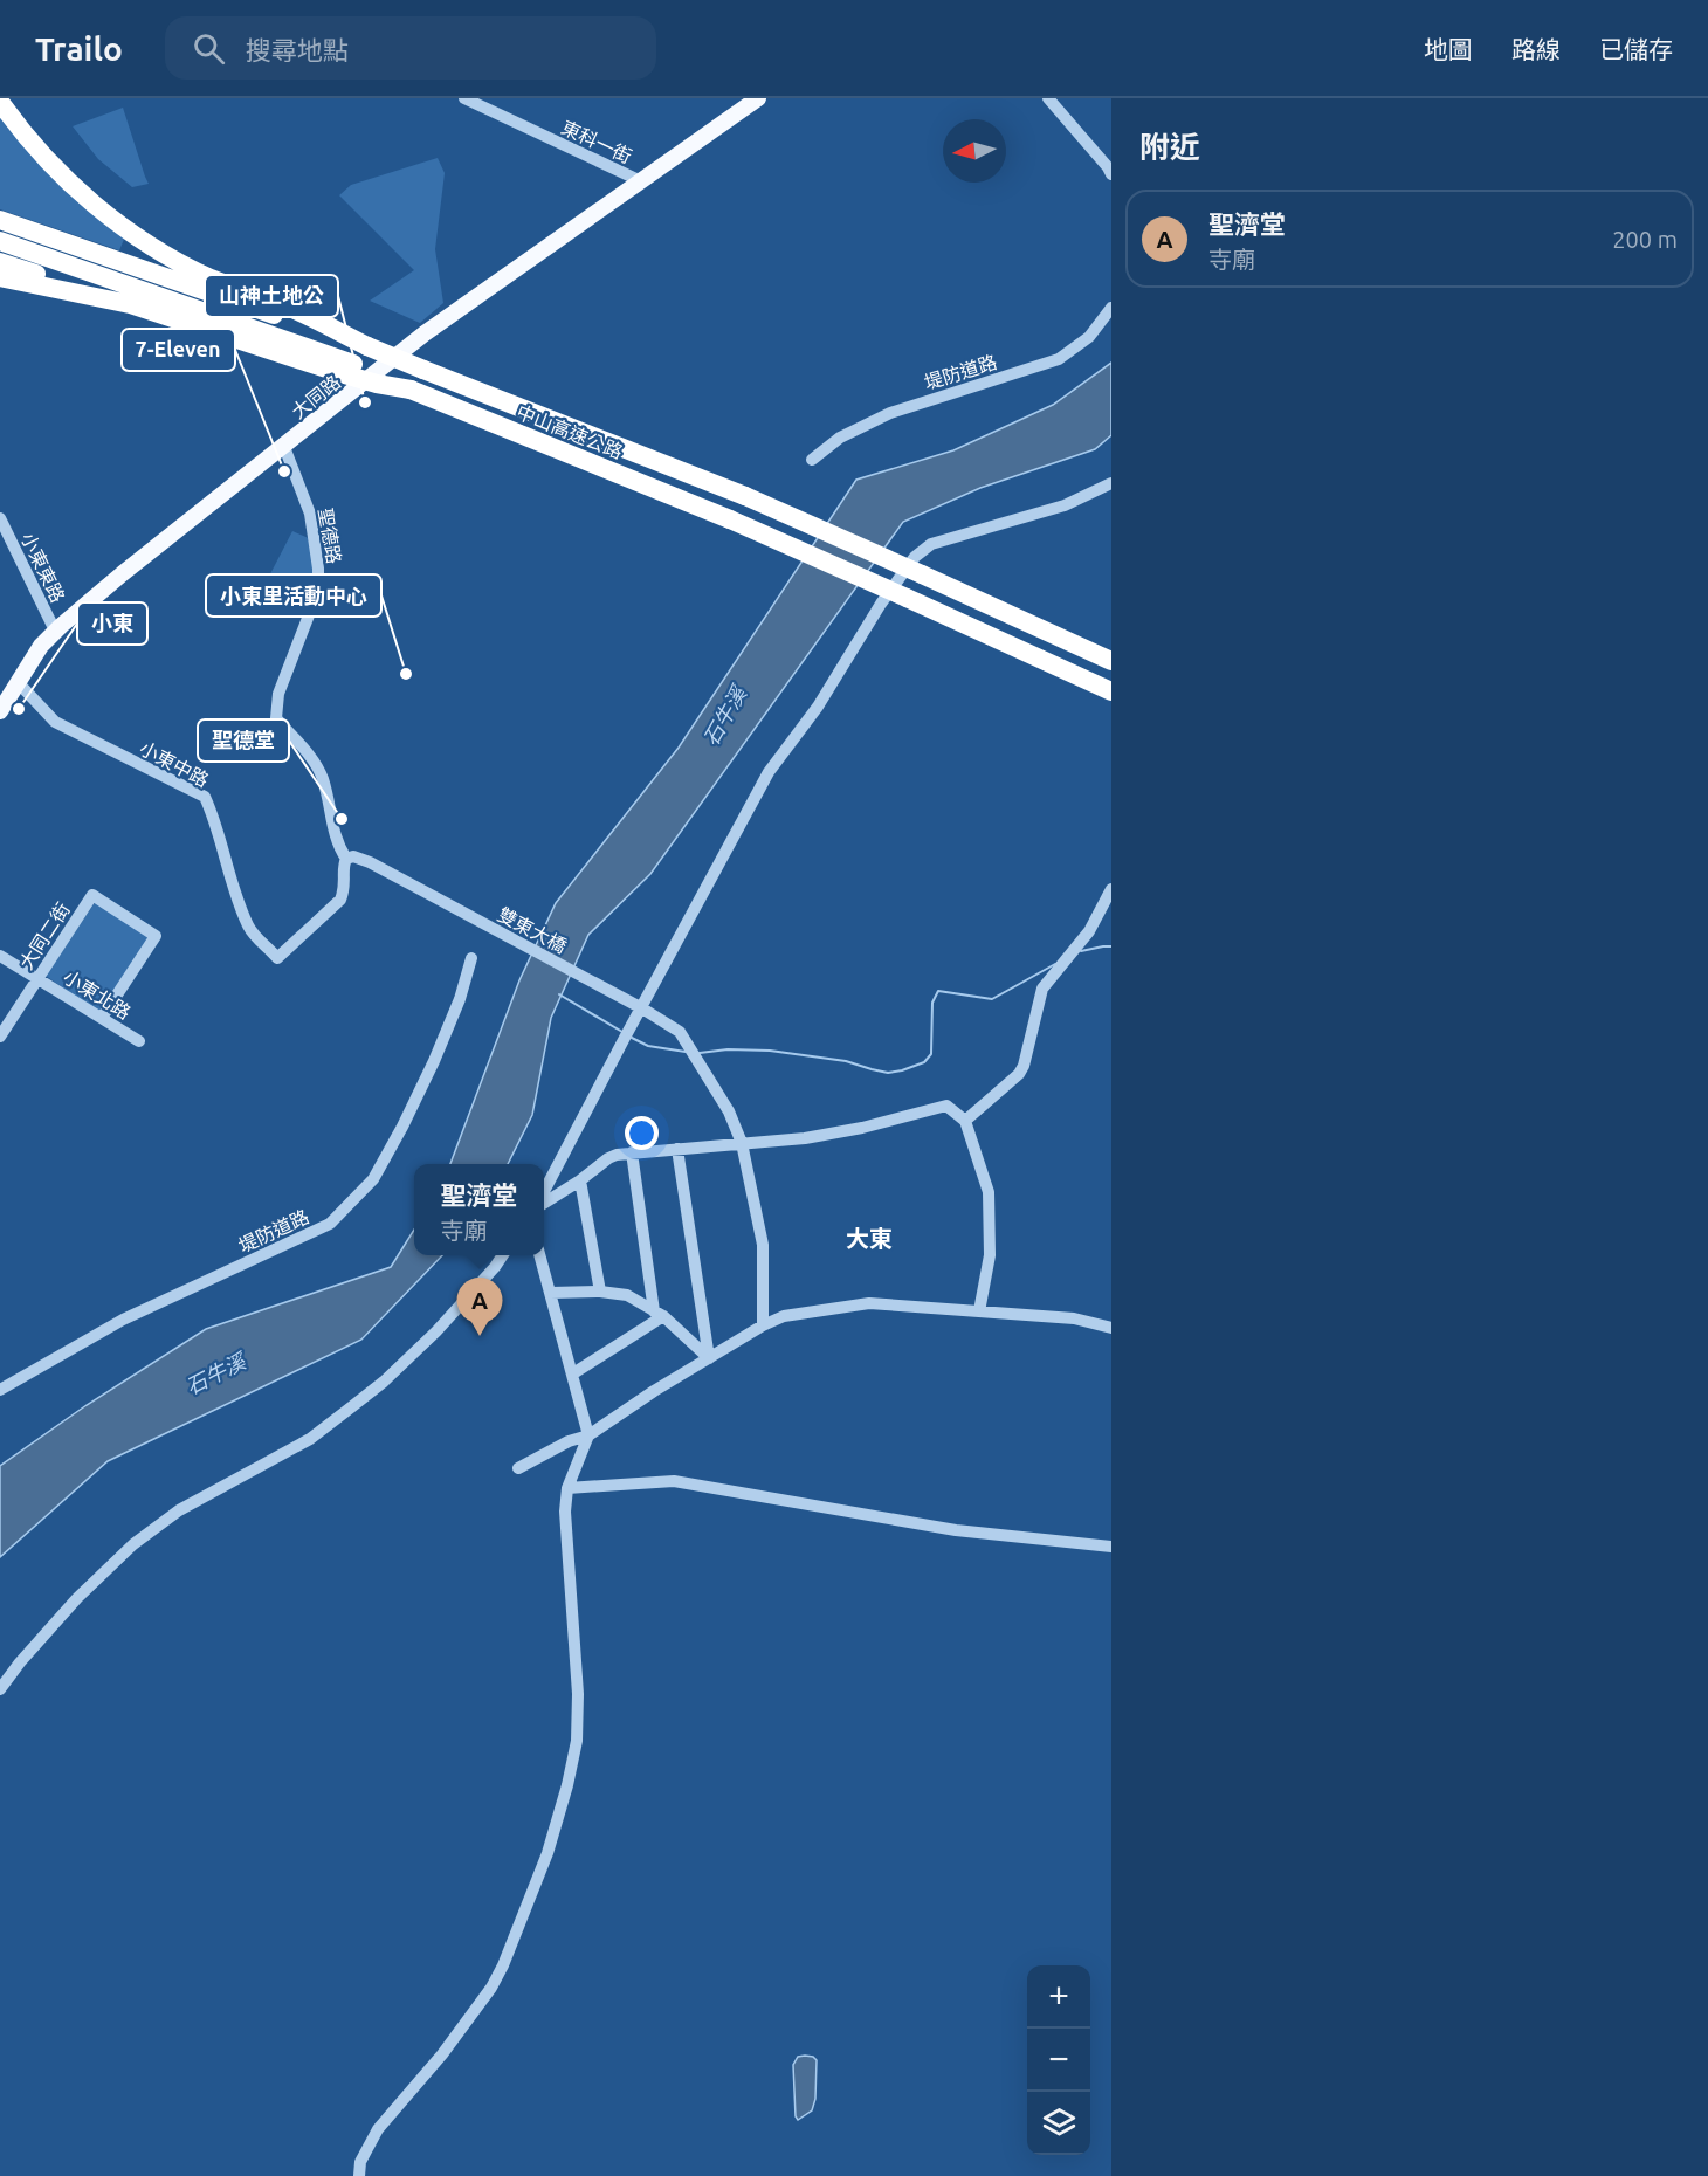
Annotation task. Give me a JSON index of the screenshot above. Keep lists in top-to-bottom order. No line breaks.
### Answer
{"streets":{"highway":["中山高速公路"],"main road":["大同路"],"street":["東科一街","堤防道路","聖德路","小東東路","小東中路","雙東大橋","大同二街","小東北路"]},"crossings":[["東科一街","大同路"],["大同路","聖德路"],["大同路","小東東路"],["大同路","小東中路"],["聖德路","小東中路"],["聖德路","雙東大橋"],["小東中路","雙東大橋"],["大同二街","小東北路"]],"districts":["大東"],"water":["石牛溪"],"places":["山神土地公","7-Eleven","小東里活動中心","小東","聖德堂"],"north":"left","page":{"header":"Trailo","search":"搜尋地點","nav":["地圖","路線","已儲存"],"heading":"附近","list":[{"mark":"A","name":"聖濟堂","note":"寺廟","value":"200 m"}],"popup":["聖濟堂","寺廟"],"pins":"A","map_buttons":["+","−"]}}
